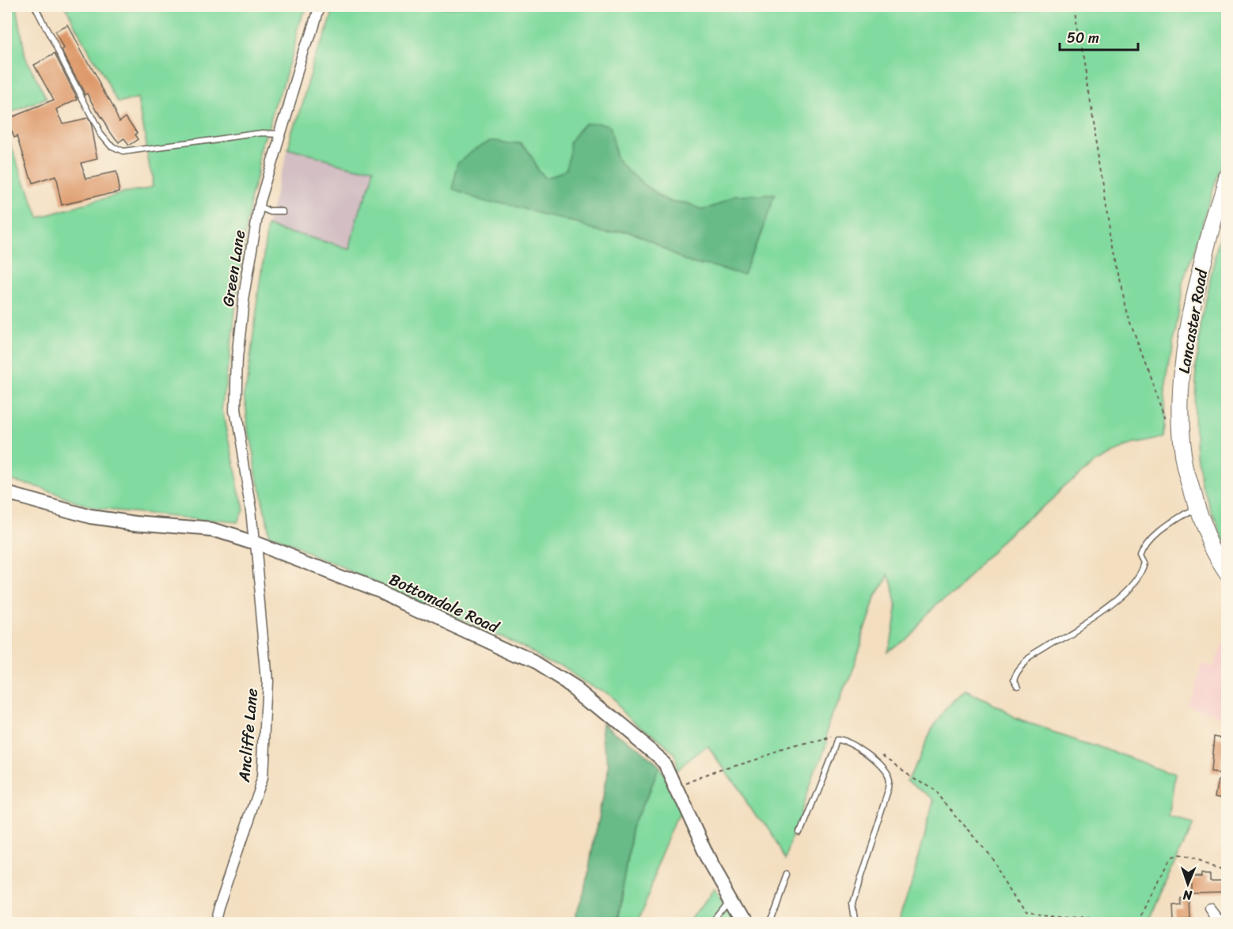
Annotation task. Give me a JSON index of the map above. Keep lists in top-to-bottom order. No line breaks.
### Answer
{"streets":{"main road":["Lancaster Road"],"street":["Green Lane","Bottomdale Road","Ancliffe Lane"]},"crossings":[["Green Lane","Bottomdale Road"],["Green Lane","Ancliffe Lane"],["Bottomdale Road","Ancliffe Lane"]],"scale_bar":"50 m","north":"bottom"}
